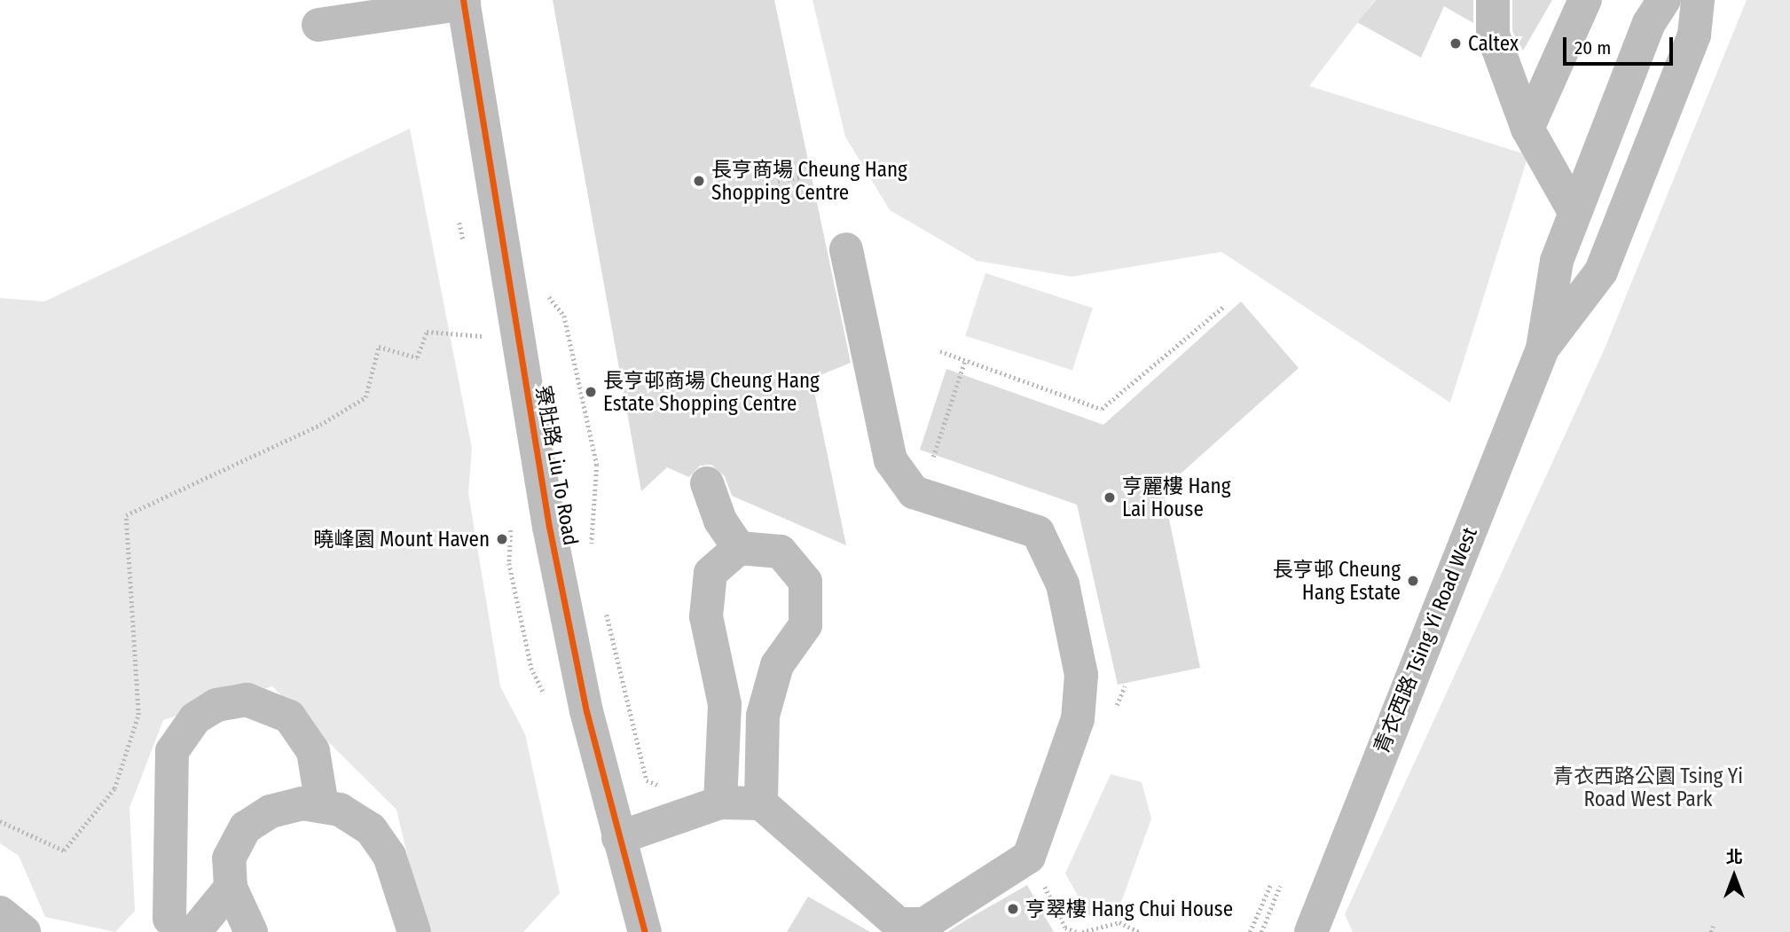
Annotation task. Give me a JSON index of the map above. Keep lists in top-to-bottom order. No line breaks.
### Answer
{"streets":{"main road":["寮肚路 Liu To Road","青衣西路 Tsing Yi Road West"]},"parks":["青衣西路公園 Tsing Yi Road West Park"],"places":["Caltex","長亨商場 Cheung Hang Shopping Centre","長亨邨商場 Cheung Hang Estate Shopping Centre","亨麗樓 Hang Lai House","曉峰園 Mount Haven","長亨邨 Cheung Hang Estate","亨翠樓 Hang Chui House"],"scale_bar":"20 m","north":"top"}
